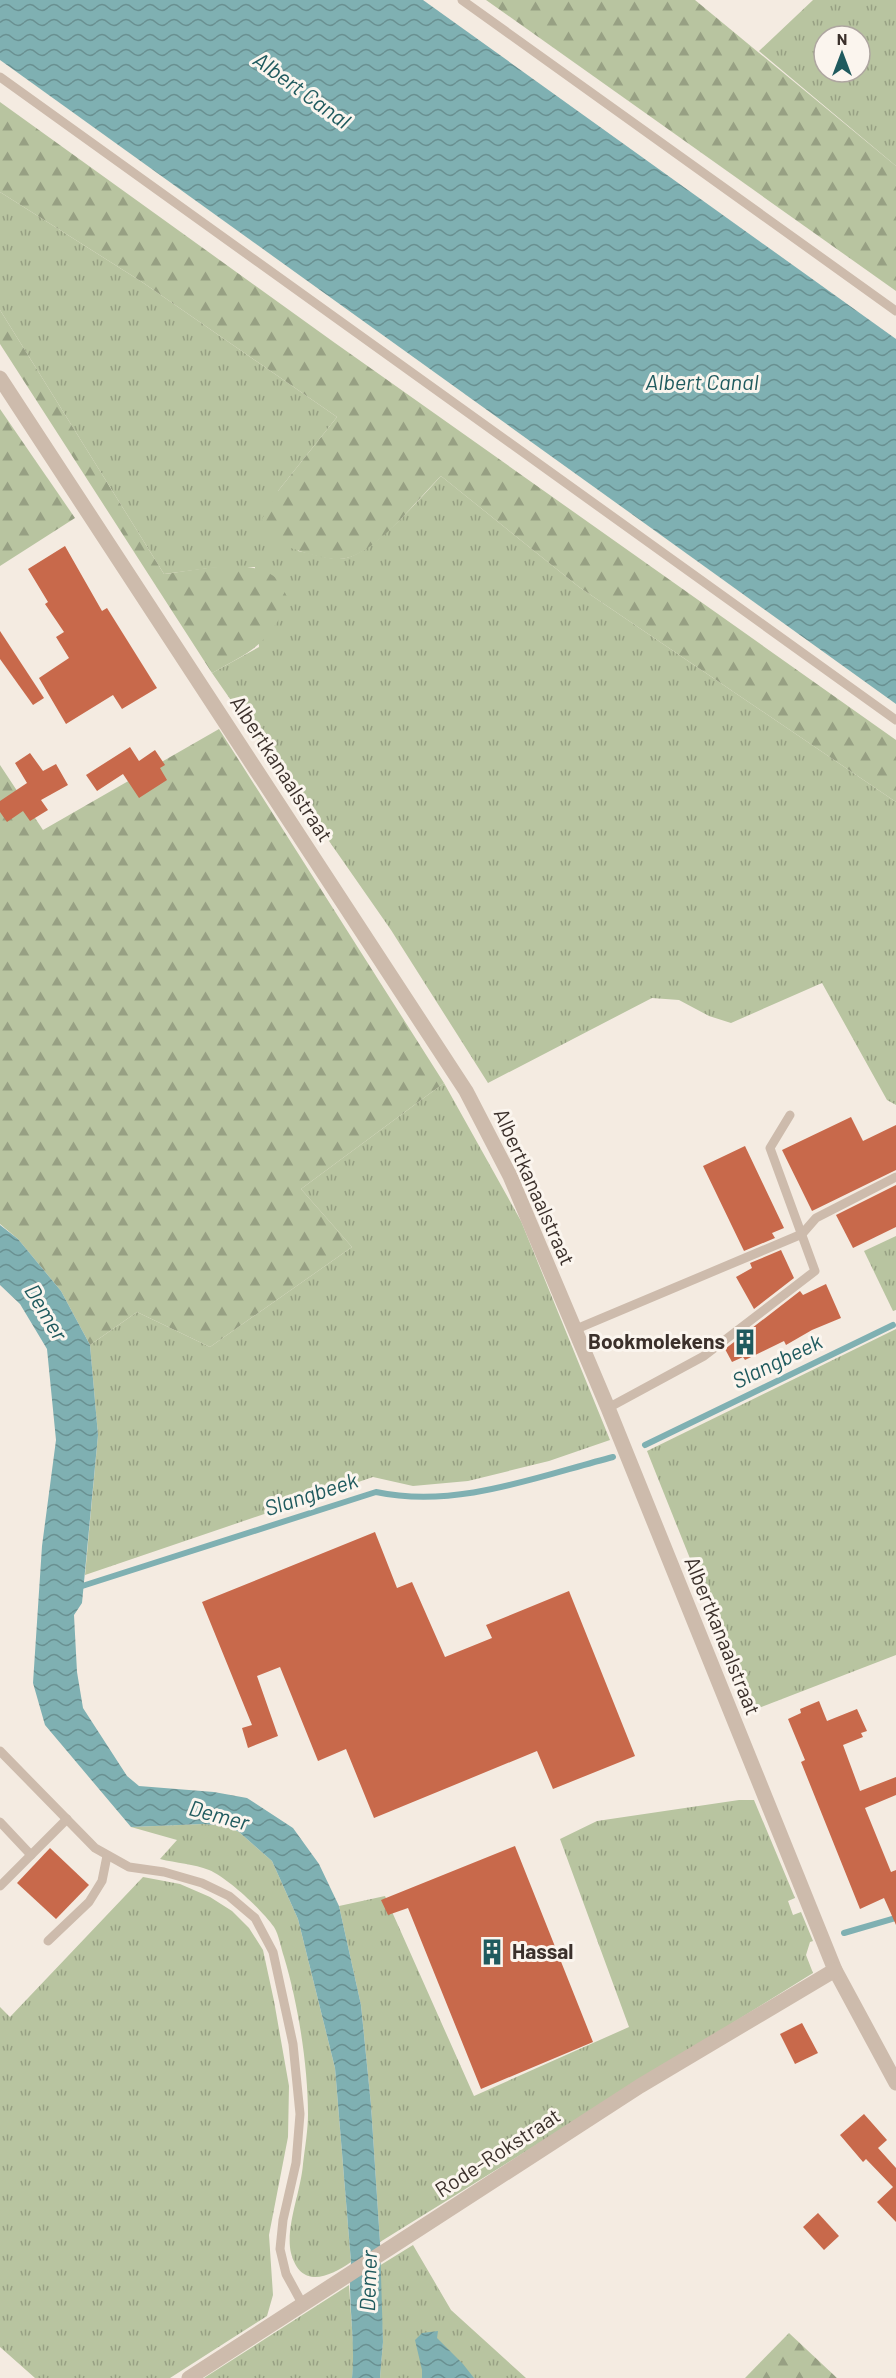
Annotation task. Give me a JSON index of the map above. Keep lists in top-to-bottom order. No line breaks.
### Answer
{"streets":{"street":["Albertkanaalstraat","Rode-Rokstraat"]},"crossings":[["Albertkanaalstraat","Rode-Rokstraat"]],"water":["Albert Canal","Demer","Slangbeek"],"places":{"building":["Bookmolekens","Hassal"]},"north":"top"}
